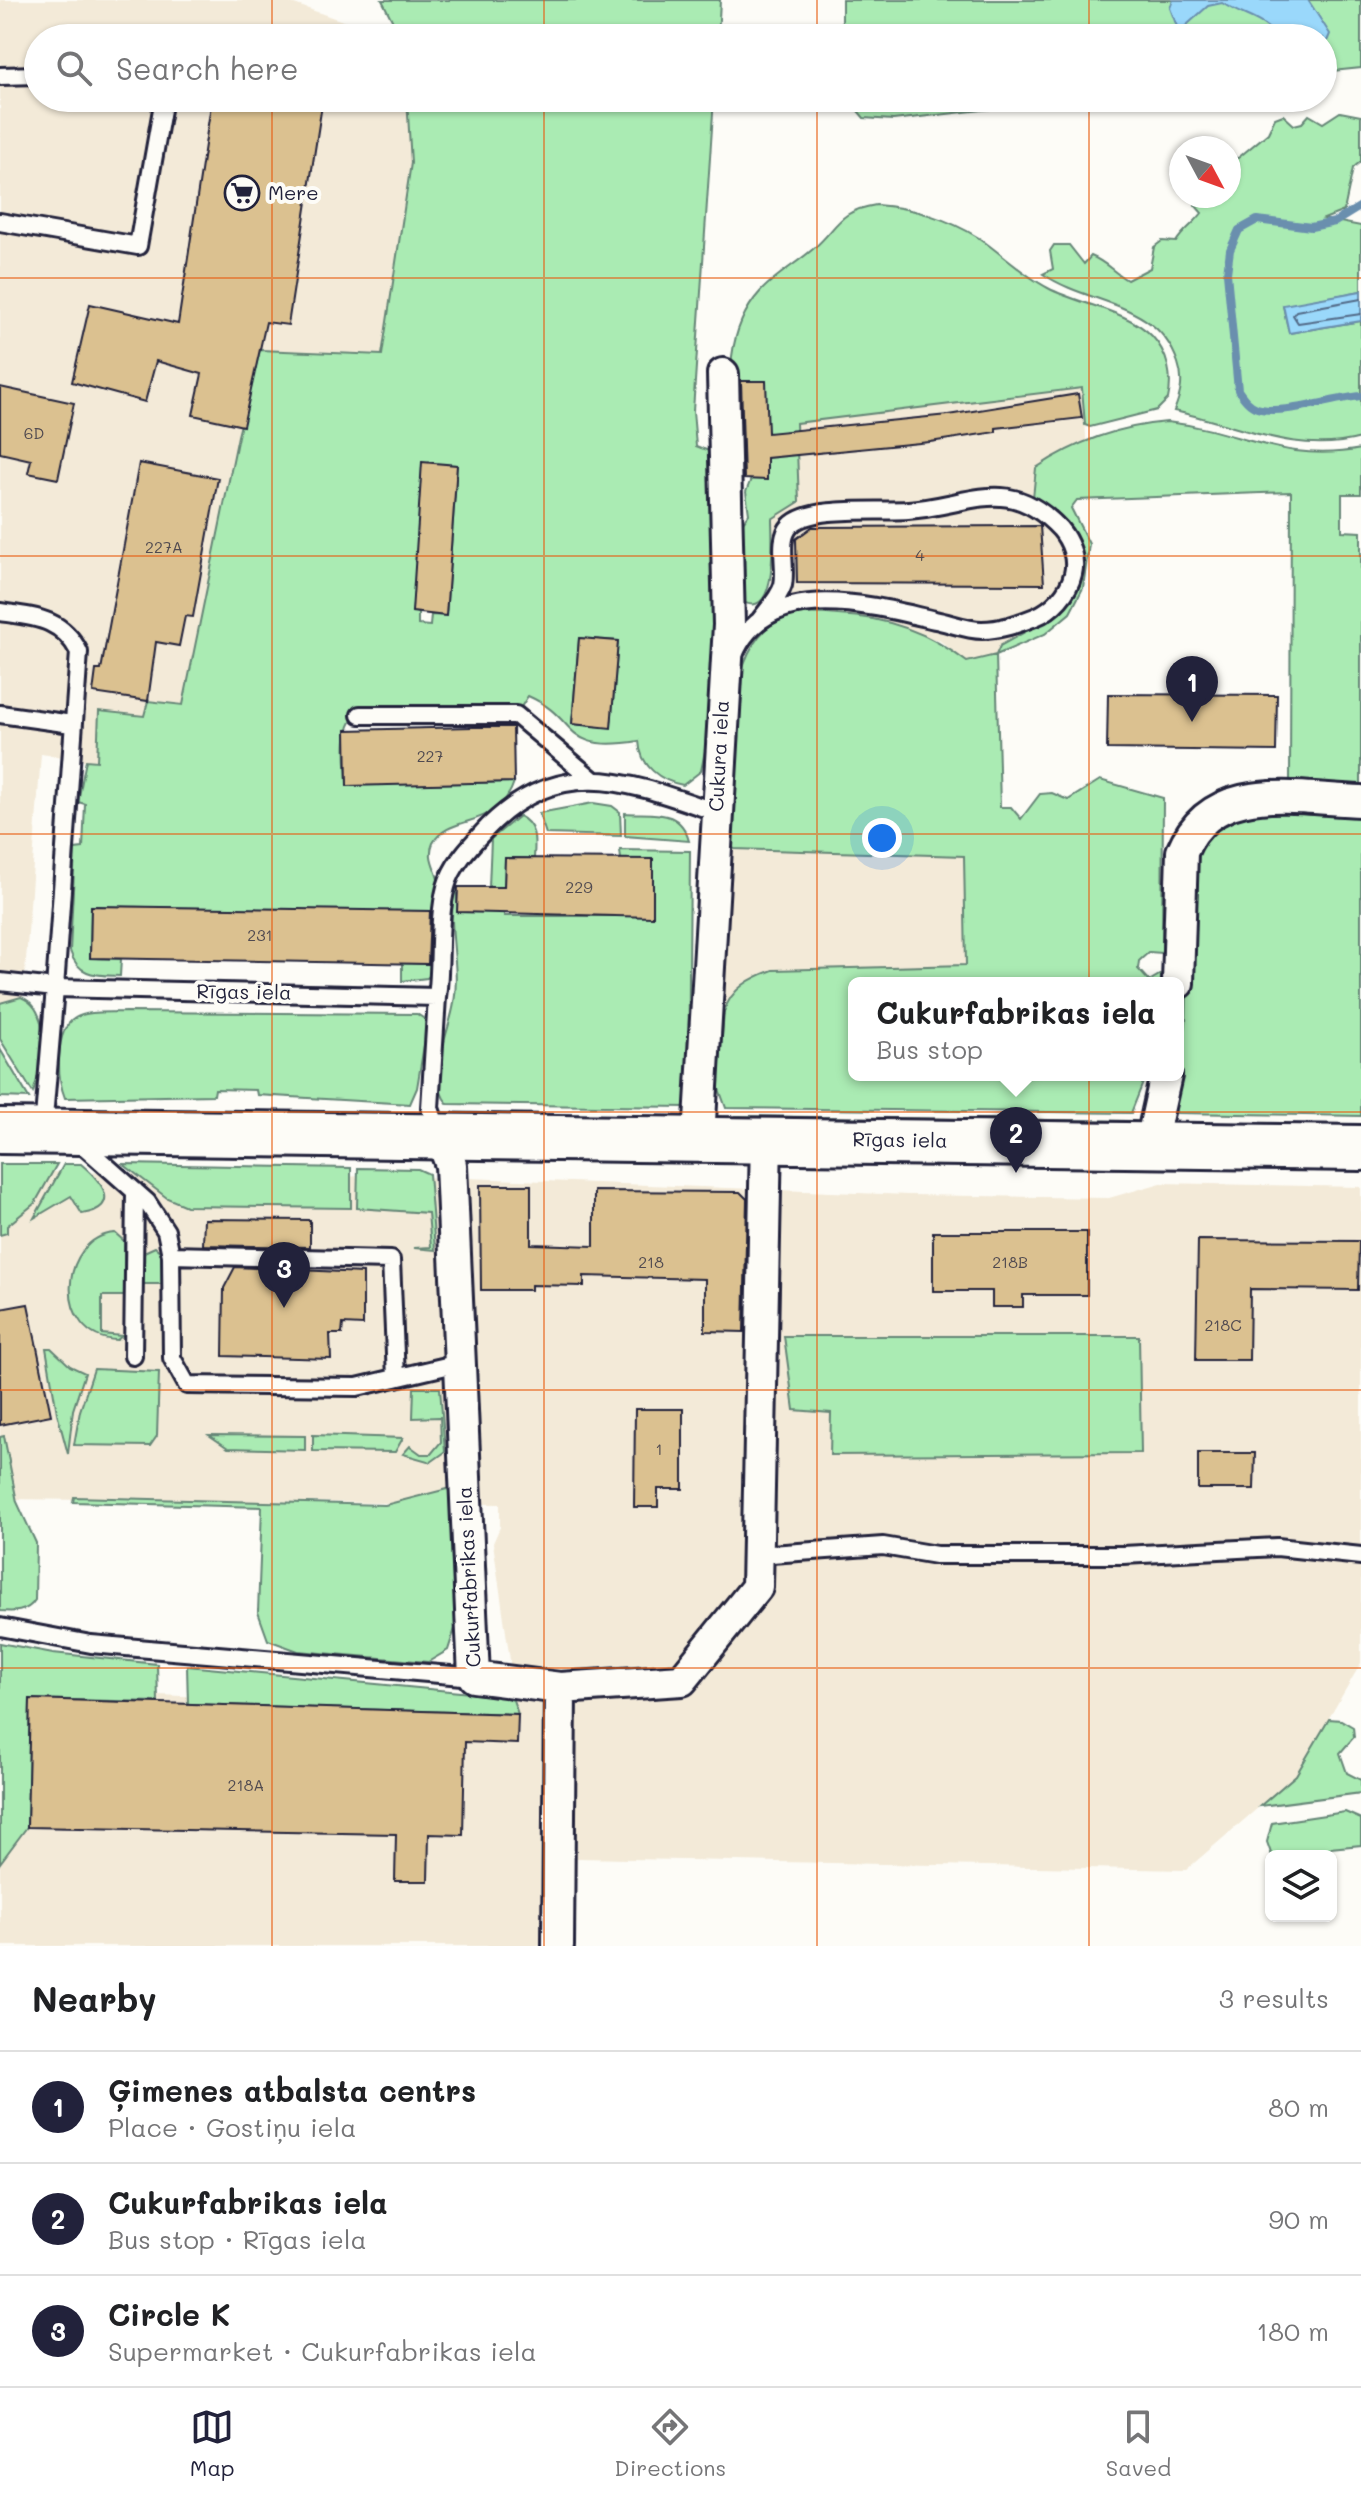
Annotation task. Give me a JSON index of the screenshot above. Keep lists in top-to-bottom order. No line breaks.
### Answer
{"streets":{"highway":["Rīgas iela"],"street":["Cukura iela","Cukurfabrikas iela"]},"crossings":[["Cukura iela","Rīgas iela"],["Rīgas iela","Cukurfabrikas iela"]],"places":{"supermarket":["Mere"]},"house_numbers":["6D","227A","4","227","229","231","218","218B","218C","1","218A"],"north":"bottom right","page":{"search":"Search here","pins":["1","2","3"],"popup":["Cukurfabrikas iela","Bus stop"],"heading":["Nearby","3 results"],"list":[{"mark":"1","name":"Ģimenes atbalsta centrs","note":"Place · Gostiņu iela","value":"80 m"},{"mark":"2","name":"Cukurfabrikas iela","note":"Bus stop · Rīgas iela","value":"90 m"},{"mark":"3","name":"Circle K","note":"Supermarket · Cukurfabrikas iela","value":"180 m"}],"nav":["Map","Directions","Saved"]}}
